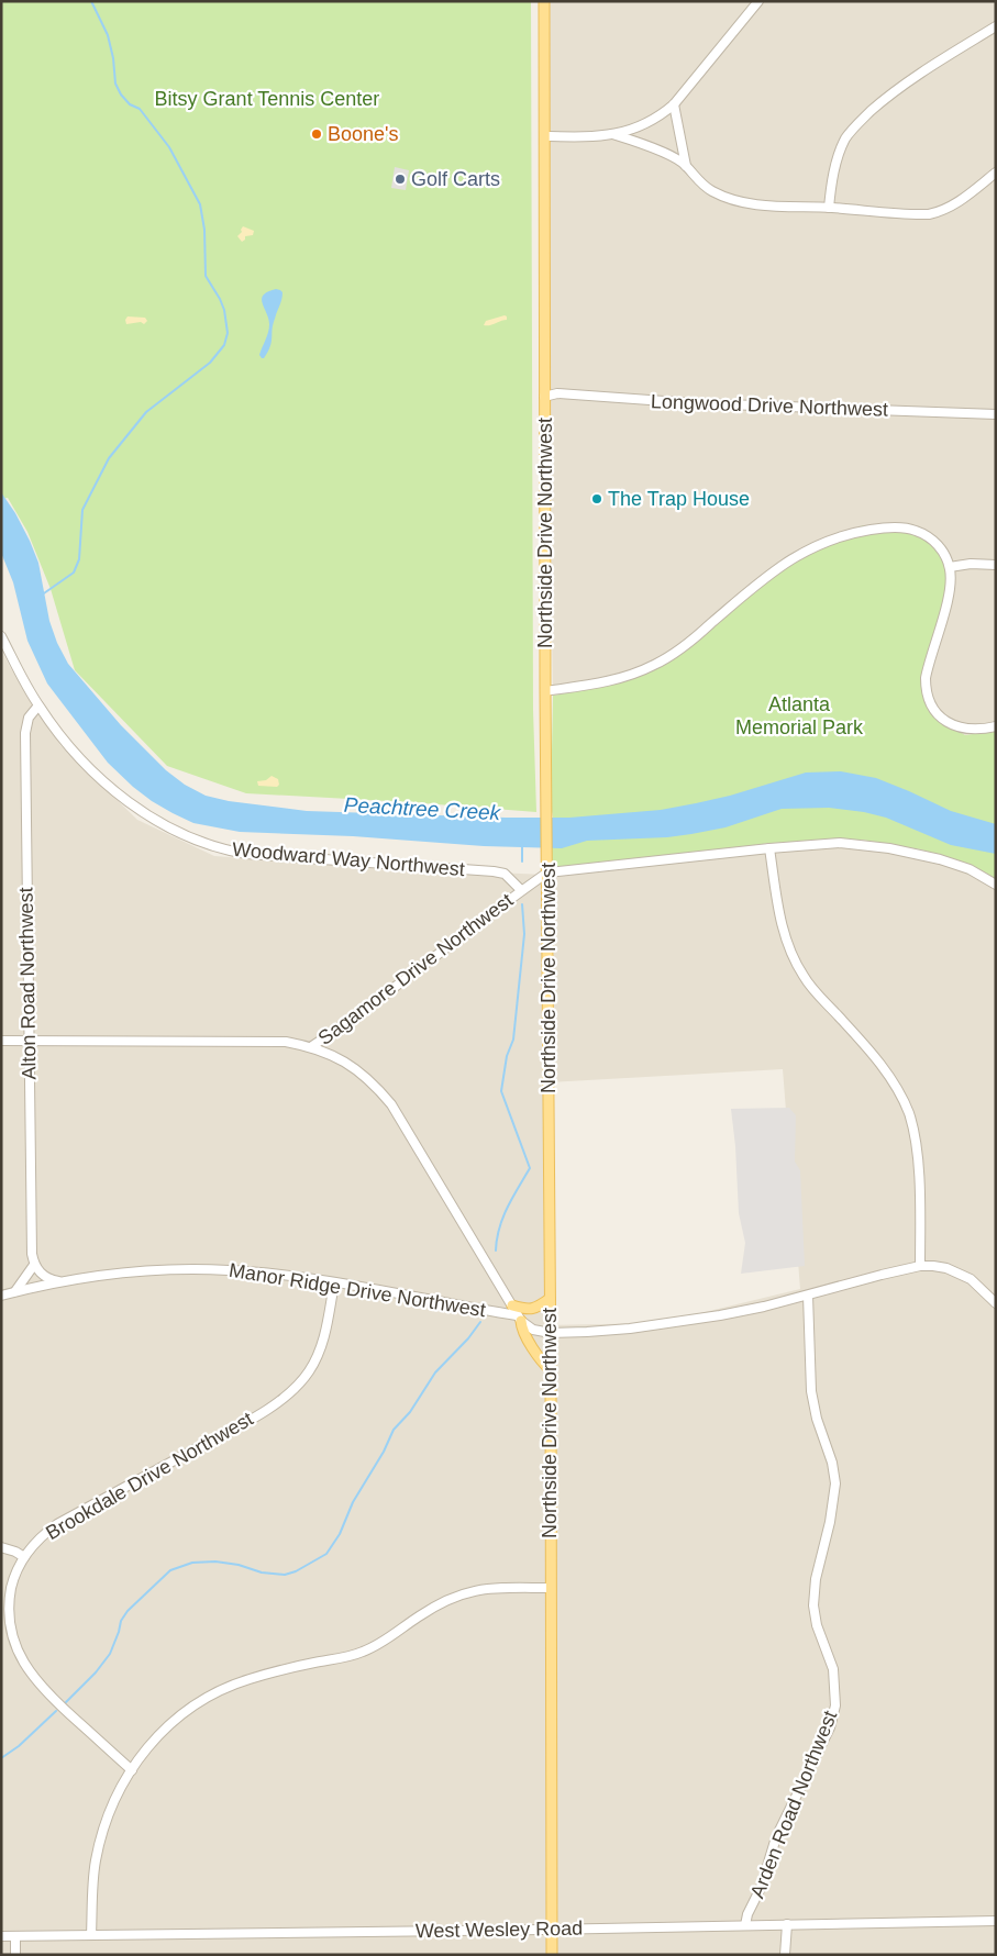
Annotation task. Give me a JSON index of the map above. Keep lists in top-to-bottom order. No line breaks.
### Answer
{"streets":{"main road":["Northside Drive Northwest"],"street":["Longwood Drive Northwest","Woodward Way Northwest","Sagamore Drive Northwest","Alton Road Northwest","Manor Ridge Drive Northwest","Brookdale Drive Northwest","Arden Road Northwest","West Wesley Road"]},"crossings":[["Longwood Drive Northwest","Northside Drive Northwest"],["Northside Drive Northwest","Sagamore Drive Northwest"],["Northside Drive Northwest","Manor Ridge Drive Northwest"],["Northside Drive Northwest","West Wesley Road"],["Woodward Way Northwest","Sagamore Drive Northwest"],["Woodward Way Northwest","Alton Road Northwest"],["Manor Ridge Drive Northwest","Brookdale Drive Northwest"],["Arden Road Northwest","West Wesley Road"]],"water":["Peachtree Creek"],"parks":["Bitsy Grant Tennis Center","Atlanta Memorial Park"],"places":["Boone's","Golf Carts","The Trap House"]}
